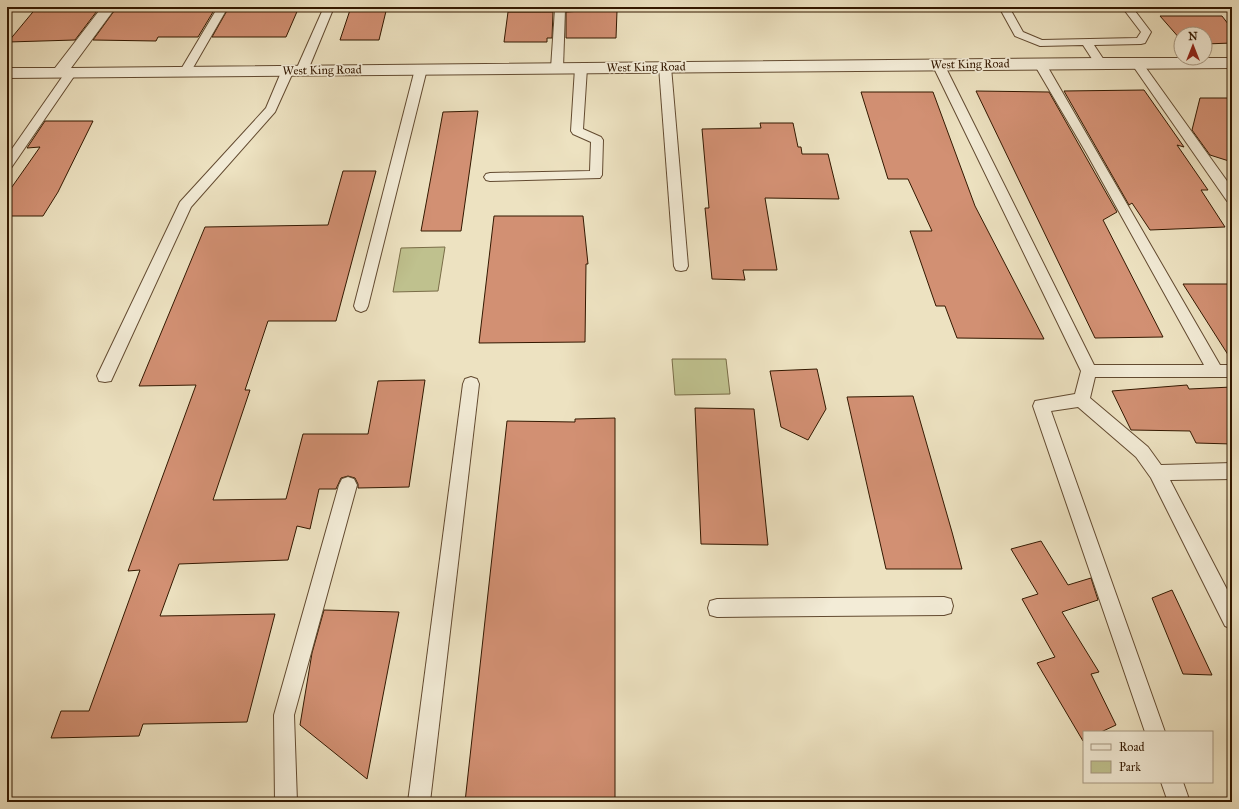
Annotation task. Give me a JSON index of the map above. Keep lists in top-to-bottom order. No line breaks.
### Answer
{"streets":{"street":["West King Road"]},"legend":["Road","Park"],"north":"top"}
